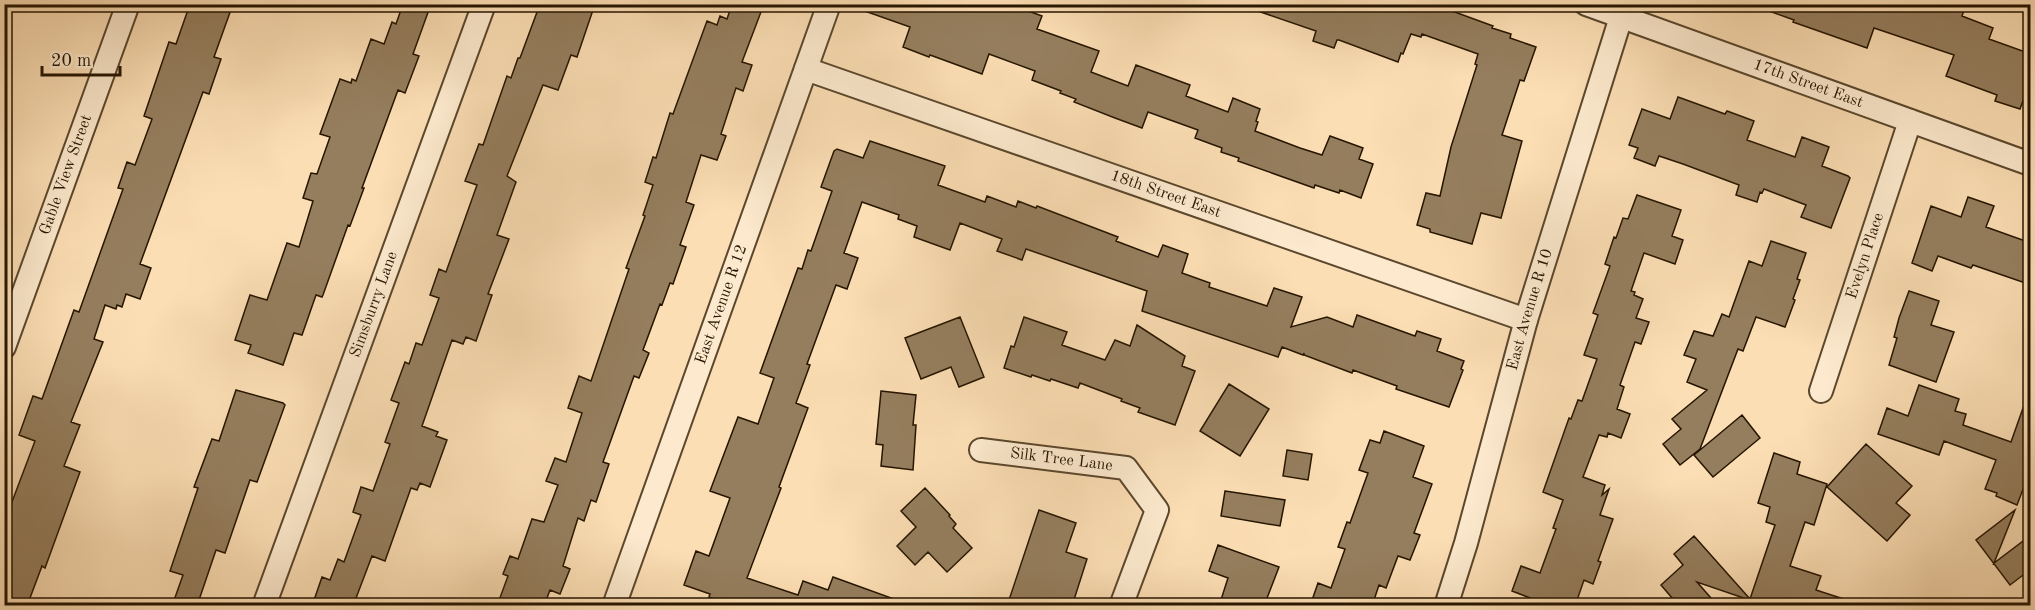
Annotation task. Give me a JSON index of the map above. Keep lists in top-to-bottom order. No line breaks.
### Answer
{"streets":{"street":["17th Street East","Gable View Street","18th Street East","Evelyn Place","Simsburry Lane","East Avenue R 12","East Avenue R 10","Silk Tree Lane"]},"crossings":[["17th Street East","Evelyn Place"],["17th Street East","East Avenue R 10"],["18th Street East","East Avenue R 12"],["18th Street East","East Avenue R 10"]],"scale_bar":"20 m"}
